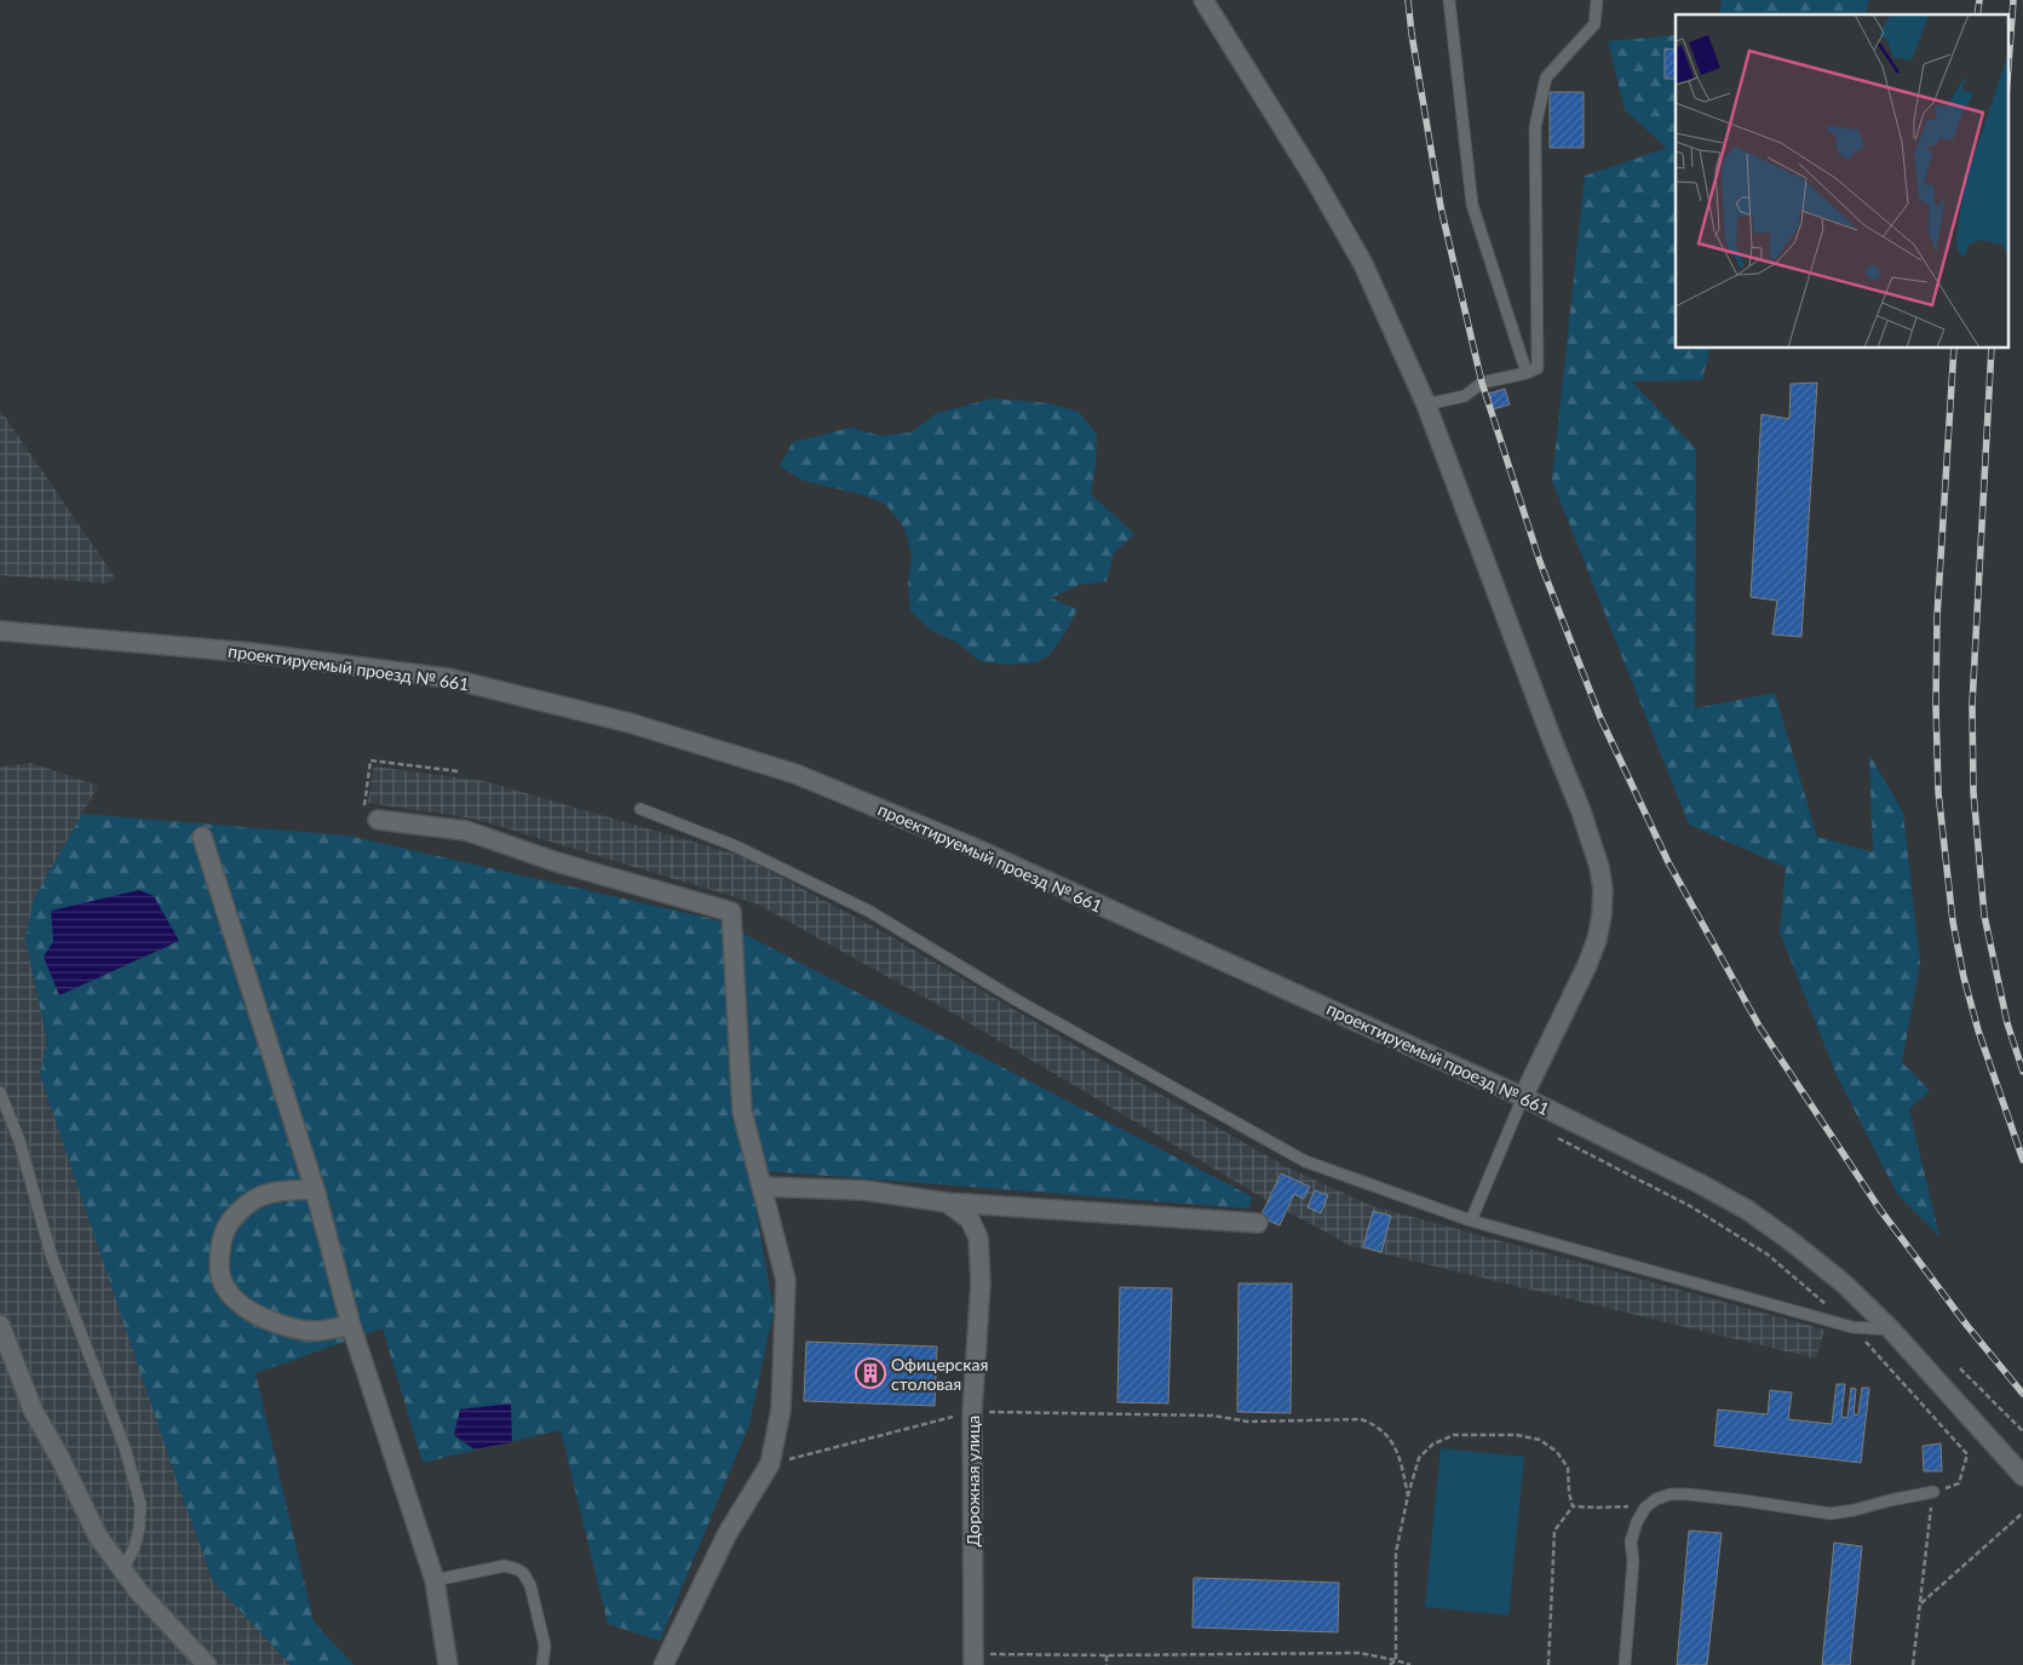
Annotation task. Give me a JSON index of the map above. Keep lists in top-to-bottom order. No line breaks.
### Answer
{"streets":{"street":["проектируемый проезд № 661","Дорожная улица"]},"places":{"building":["Офицерская столовая"]}}
